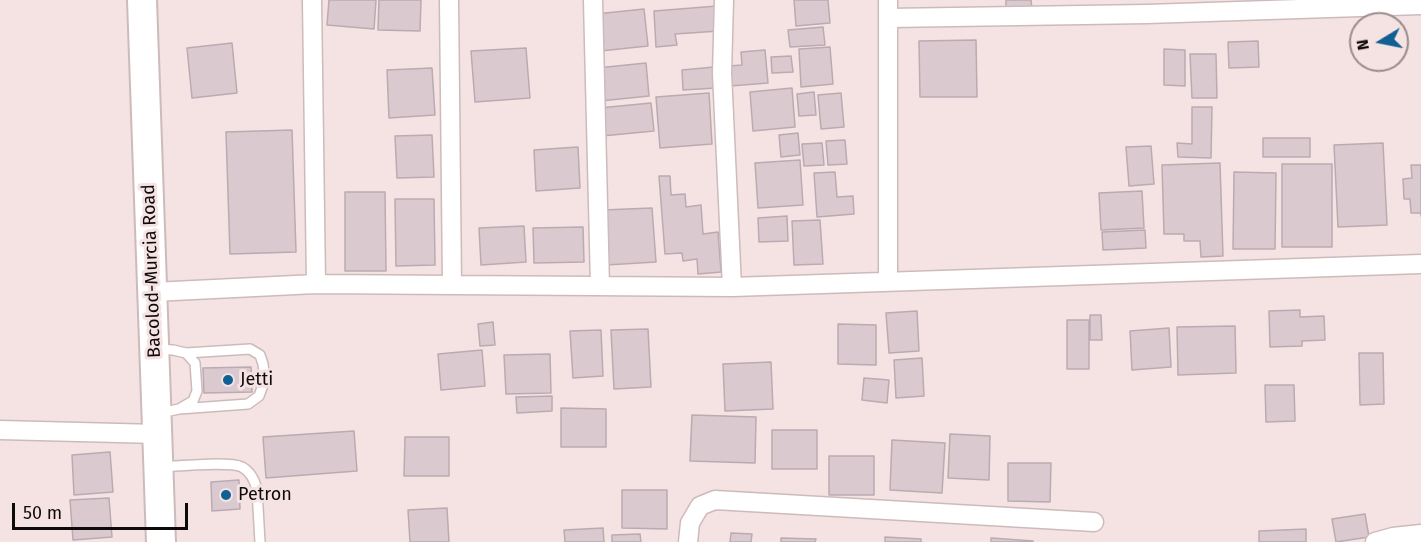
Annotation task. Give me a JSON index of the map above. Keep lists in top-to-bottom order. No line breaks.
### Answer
{"streets":{"main road":["Bacolod-Murcia Road"]},"places":["Jetti","Petron"],"scale_bar":"50 m","north":"left"}
